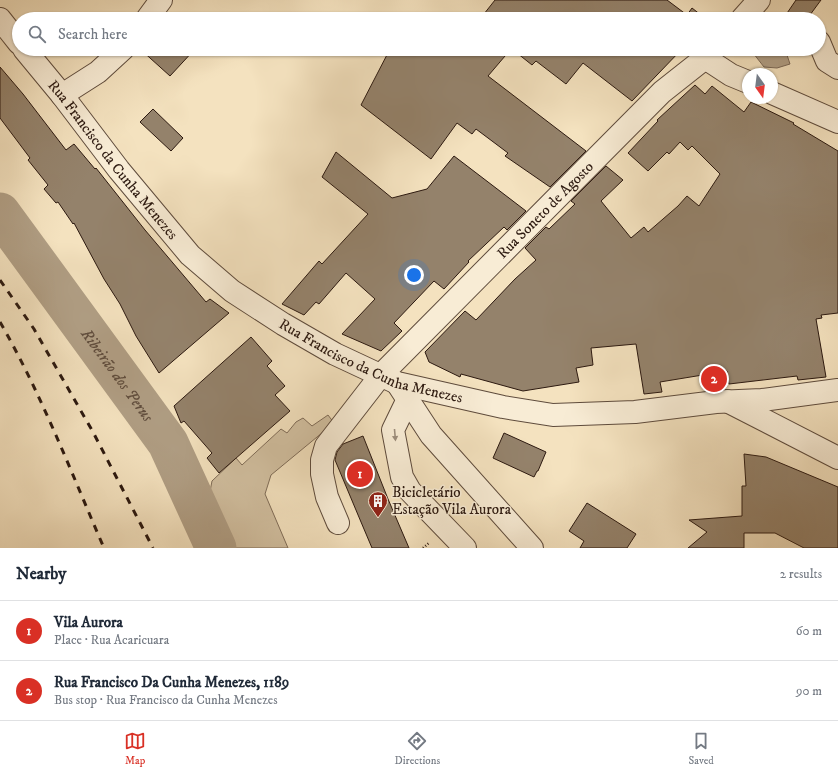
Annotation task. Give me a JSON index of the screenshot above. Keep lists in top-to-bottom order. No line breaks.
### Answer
{"streets":{"street":["Rua Francisco da Cunha Menezes","Rua Soneto de Agosto"]},"crossings":[["Rua Francisco da Cunha Menezes","Rua Soneto de Agosto"]],"water":["Ribeirão dos Perus"],"places":{"building":["Bicicletário Estação Vila Aurora"]},"north":"bottom","page":{"search":"Search here","pins":["2","1"],"heading":["Nearby","2 results"],"list":[{"mark":"1","name":"Vila Aurora","note":"Place · Rua Acaricuara","value":"60 m"},{"mark":"2","name":"Rua Francisco Da Cunha Menezes, 1189","note":"Bus stop · Rua Francisco da Cunha Menezes","value":"90 m"}],"nav":["Map","Directions","Saved"]}}
